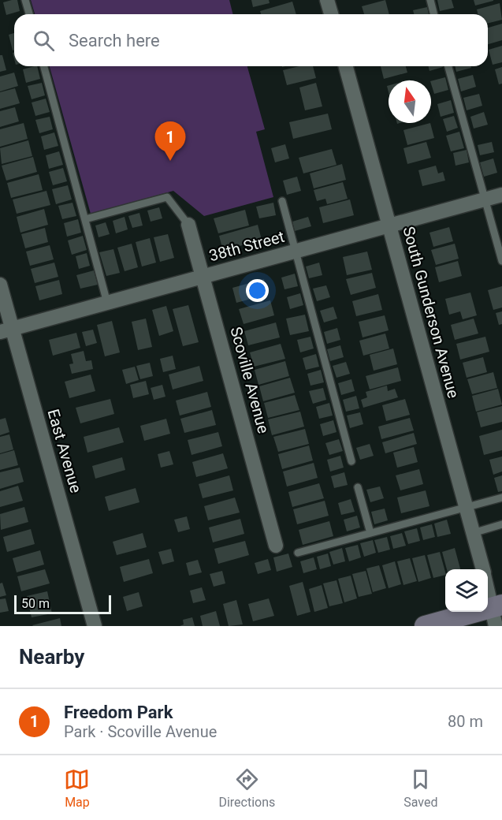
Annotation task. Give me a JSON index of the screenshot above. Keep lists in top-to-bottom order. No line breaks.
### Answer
{"streets":{"street":["38th Street","South Gunderson Avenue","Scoville Avenue","East Avenue"]},"crossings":[["38th Street","South Gunderson Avenue"],["38th Street","Scoville Avenue"],["38th Street","East Avenue"]],"scale_bar":"50 m","north":"top","page":{"search":"Search here","pins":"1","scale":"50 m","heading":"Nearby","list":[{"mark":"1","name":"Freedom Park","note":"Park · Scoville Avenue","value":"80 m"}],"nav":["Map","Directions","Saved"]}}
